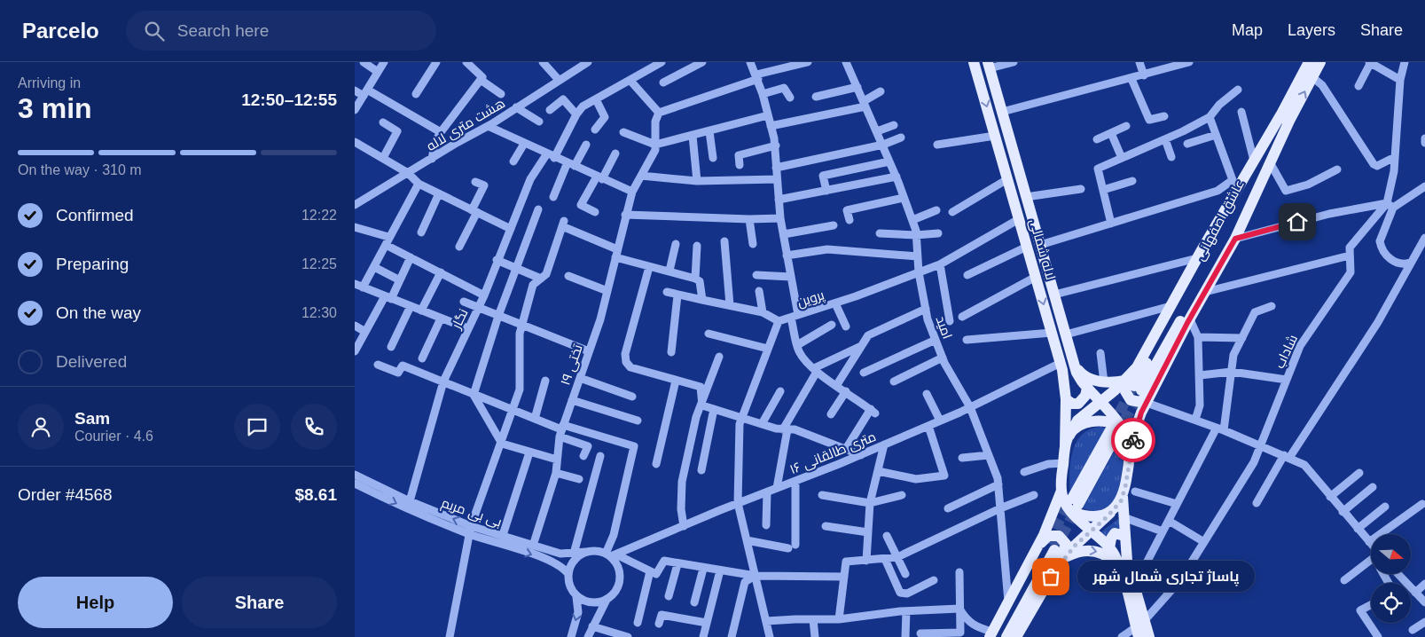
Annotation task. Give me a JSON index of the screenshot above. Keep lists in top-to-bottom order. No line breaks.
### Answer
{"streets":{"main road":["عاشق اصفهانی","لاله شمالی"],"street":["هشت متری لاله","پروین","نگار","امید","شاداب","تختی ۱۹","۱۶ متری طالقانی","بی بی مریم"]},"crossings":[["لاله شمالی","پروین"],["لاله شمالی","۱۶ متری طالقانی"],["پروین","امید"],["نگار","بی بی مریم"],["امید","۱۶ متری طالقانی"],["تختی ۱۹","بی بی مریم"],["۱۶ متری طالقانی","بی بی مریم"]],"places":["پاساژ تجاری شمال شهر"],"north":"right","page":{"header":"Parcelo","search":"Search here","nav":["Map","Layers","Share"],"heading":["3 min","Arriving in","12:50–12:55"],"panel":["Sam","Courier · 4.6","Order #4568","$8.61"],"bar":"On the way · 310 m","list":[["Confirmed","12:22"],["Preparing","12:25"],["On the way","12:30"],"Delivered"],"bubble":"پاساژ تجاری شمال شهر","buttons":["Help","Share"]}}
